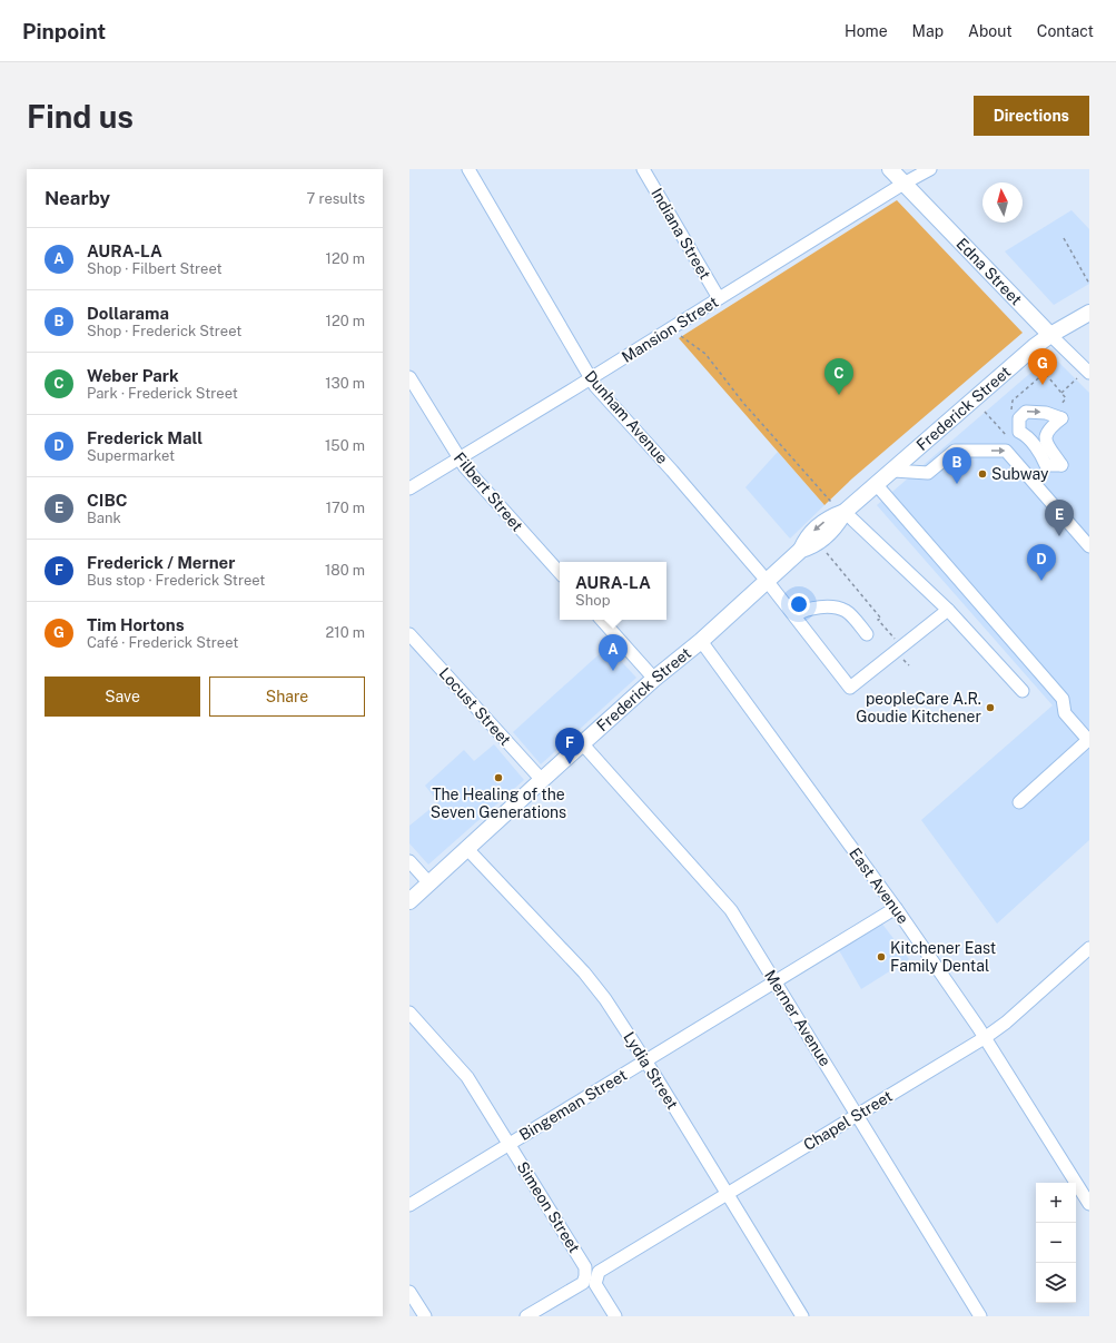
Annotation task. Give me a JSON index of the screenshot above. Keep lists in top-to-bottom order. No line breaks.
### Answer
{"streets":{"main road":["Edna Street","Frederick Street"],"street":["Indiana Street","Mansion Street","Dunham Avenue","Filbert Street","Locust Street","East Avenue","Merner Avenue","Lydia Street","Bingeman Street","Chapel Street","Simeon Street"]},"crossings":[["Indiana Street","Mansion Street"],["Edna Street","Mansion Street"],["Edna Street","Frederick Street"],["Mansion Street","Dunham Avenue"],["Mansion Street","Filbert Street"],["Frederick Street","Dunham Avenue"],["Frederick Street","Locust Street"],["Frederick Street","East Avenue"],["Frederick Street","Merner Avenue"],["Frederick Street","Lydia Street"],["East Avenue","Bingeman Street"],["East Avenue","Chapel Street"],["Merner Avenue","Bingeman Street"],["Merner Avenue","Chapel Street"],["Lydia Street","Bingeman Street"],["Lydia Street","Chapel Street"],["Bingeman Street","Simeon Street"],["Chapel Street","Simeon Street"]],"places":["Subway","peopleCare A.R. Goudie Kitchener","The Healing of the Seven Generations","Kitchener East Family Dental"],"north":"top","page":{"header":"Pinpoint","nav":["Home","Map","About","Contact"],"buttons":["Directions",["Save","Share"]],"title":"Find us","heading":["Nearby","7 results"],"list":[{"mark":"A","name":"AURA-LA","note":"Shop · Filbert Street","value":"120 m"},{"mark":"B","name":"Dollarama","note":"Shop · Frederick Street","value":"120 m"},{"mark":"C","name":"Weber Park","note":"Park · Frederick Street","value":"130 m"},{"mark":"D","name":"Frederick Mall","note":"Supermarket","value":"150 m"},{"mark":"E","name":"CIBC","note":"Bank","value":"170 m"},{"mark":"F","name":"Frederick / Merner","note":"Bus stop · Frederick Street","value":"180 m"},{"mark":"G","name":"Tim Hortons","note":"Café · Frederick Street","value":"210 m"}],"pins":["G","C","B","E","D","A","F"],"popup":["AURA-LA","Shop"],"map_buttons":["+","−"]}}
